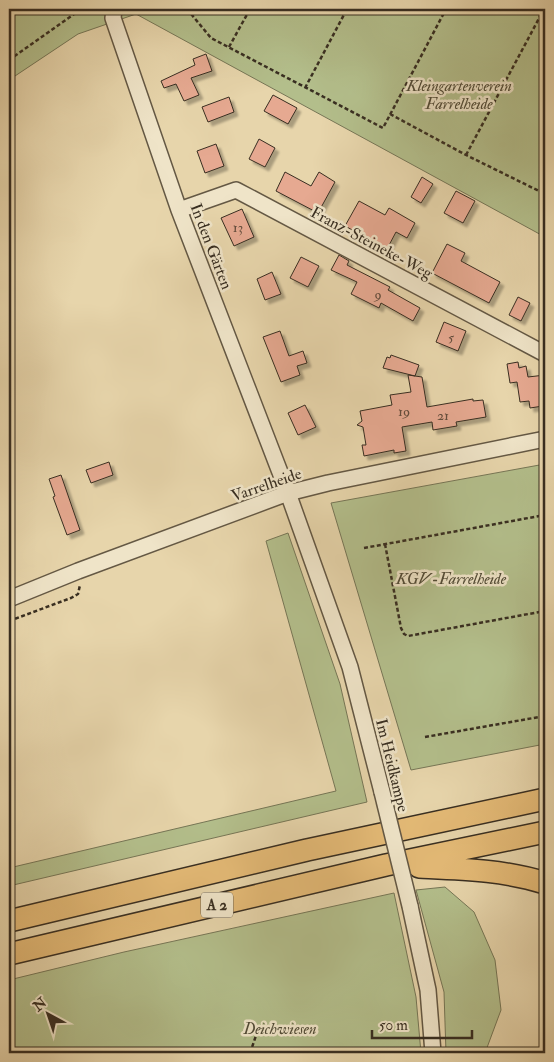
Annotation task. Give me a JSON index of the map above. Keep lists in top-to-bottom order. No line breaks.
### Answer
{"streets":{"highway":["A 2"],"street":["Franz-Steineke-Weg","In den Gärten","Varrelheide","Im Heidkampe"]},"crossings":[["Franz-Steineke-Weg","In den Gärten"],["In den Gärten","Varrelheide"],["In den Gärten","Im Heidkampe"],["Varrelheide","Im Heidkampe"]],"parks":["Kleingartenverein Farrelheide","KGV-Farrelheide","Deichwiesen"],"house_numbers":["13","9","5","19","21"],"scale_bar":"50 m","north":"top left"}
